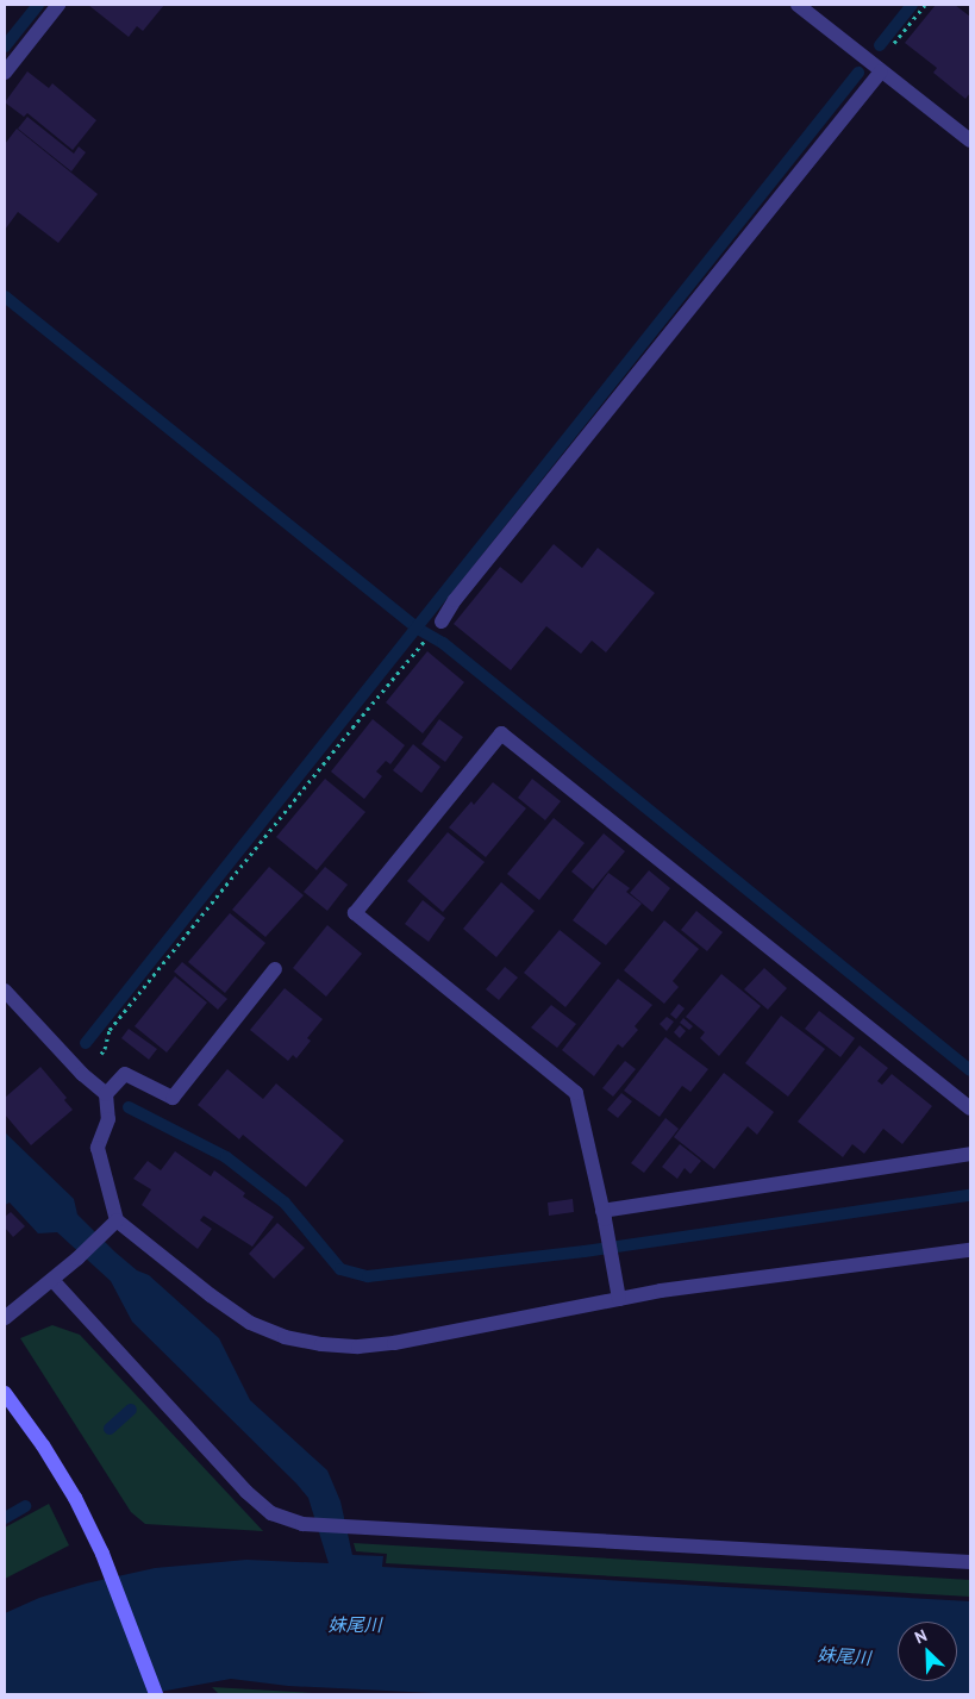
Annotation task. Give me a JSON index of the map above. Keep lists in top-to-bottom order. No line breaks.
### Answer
{"water":["妹尾川"],"north":"top left"}
